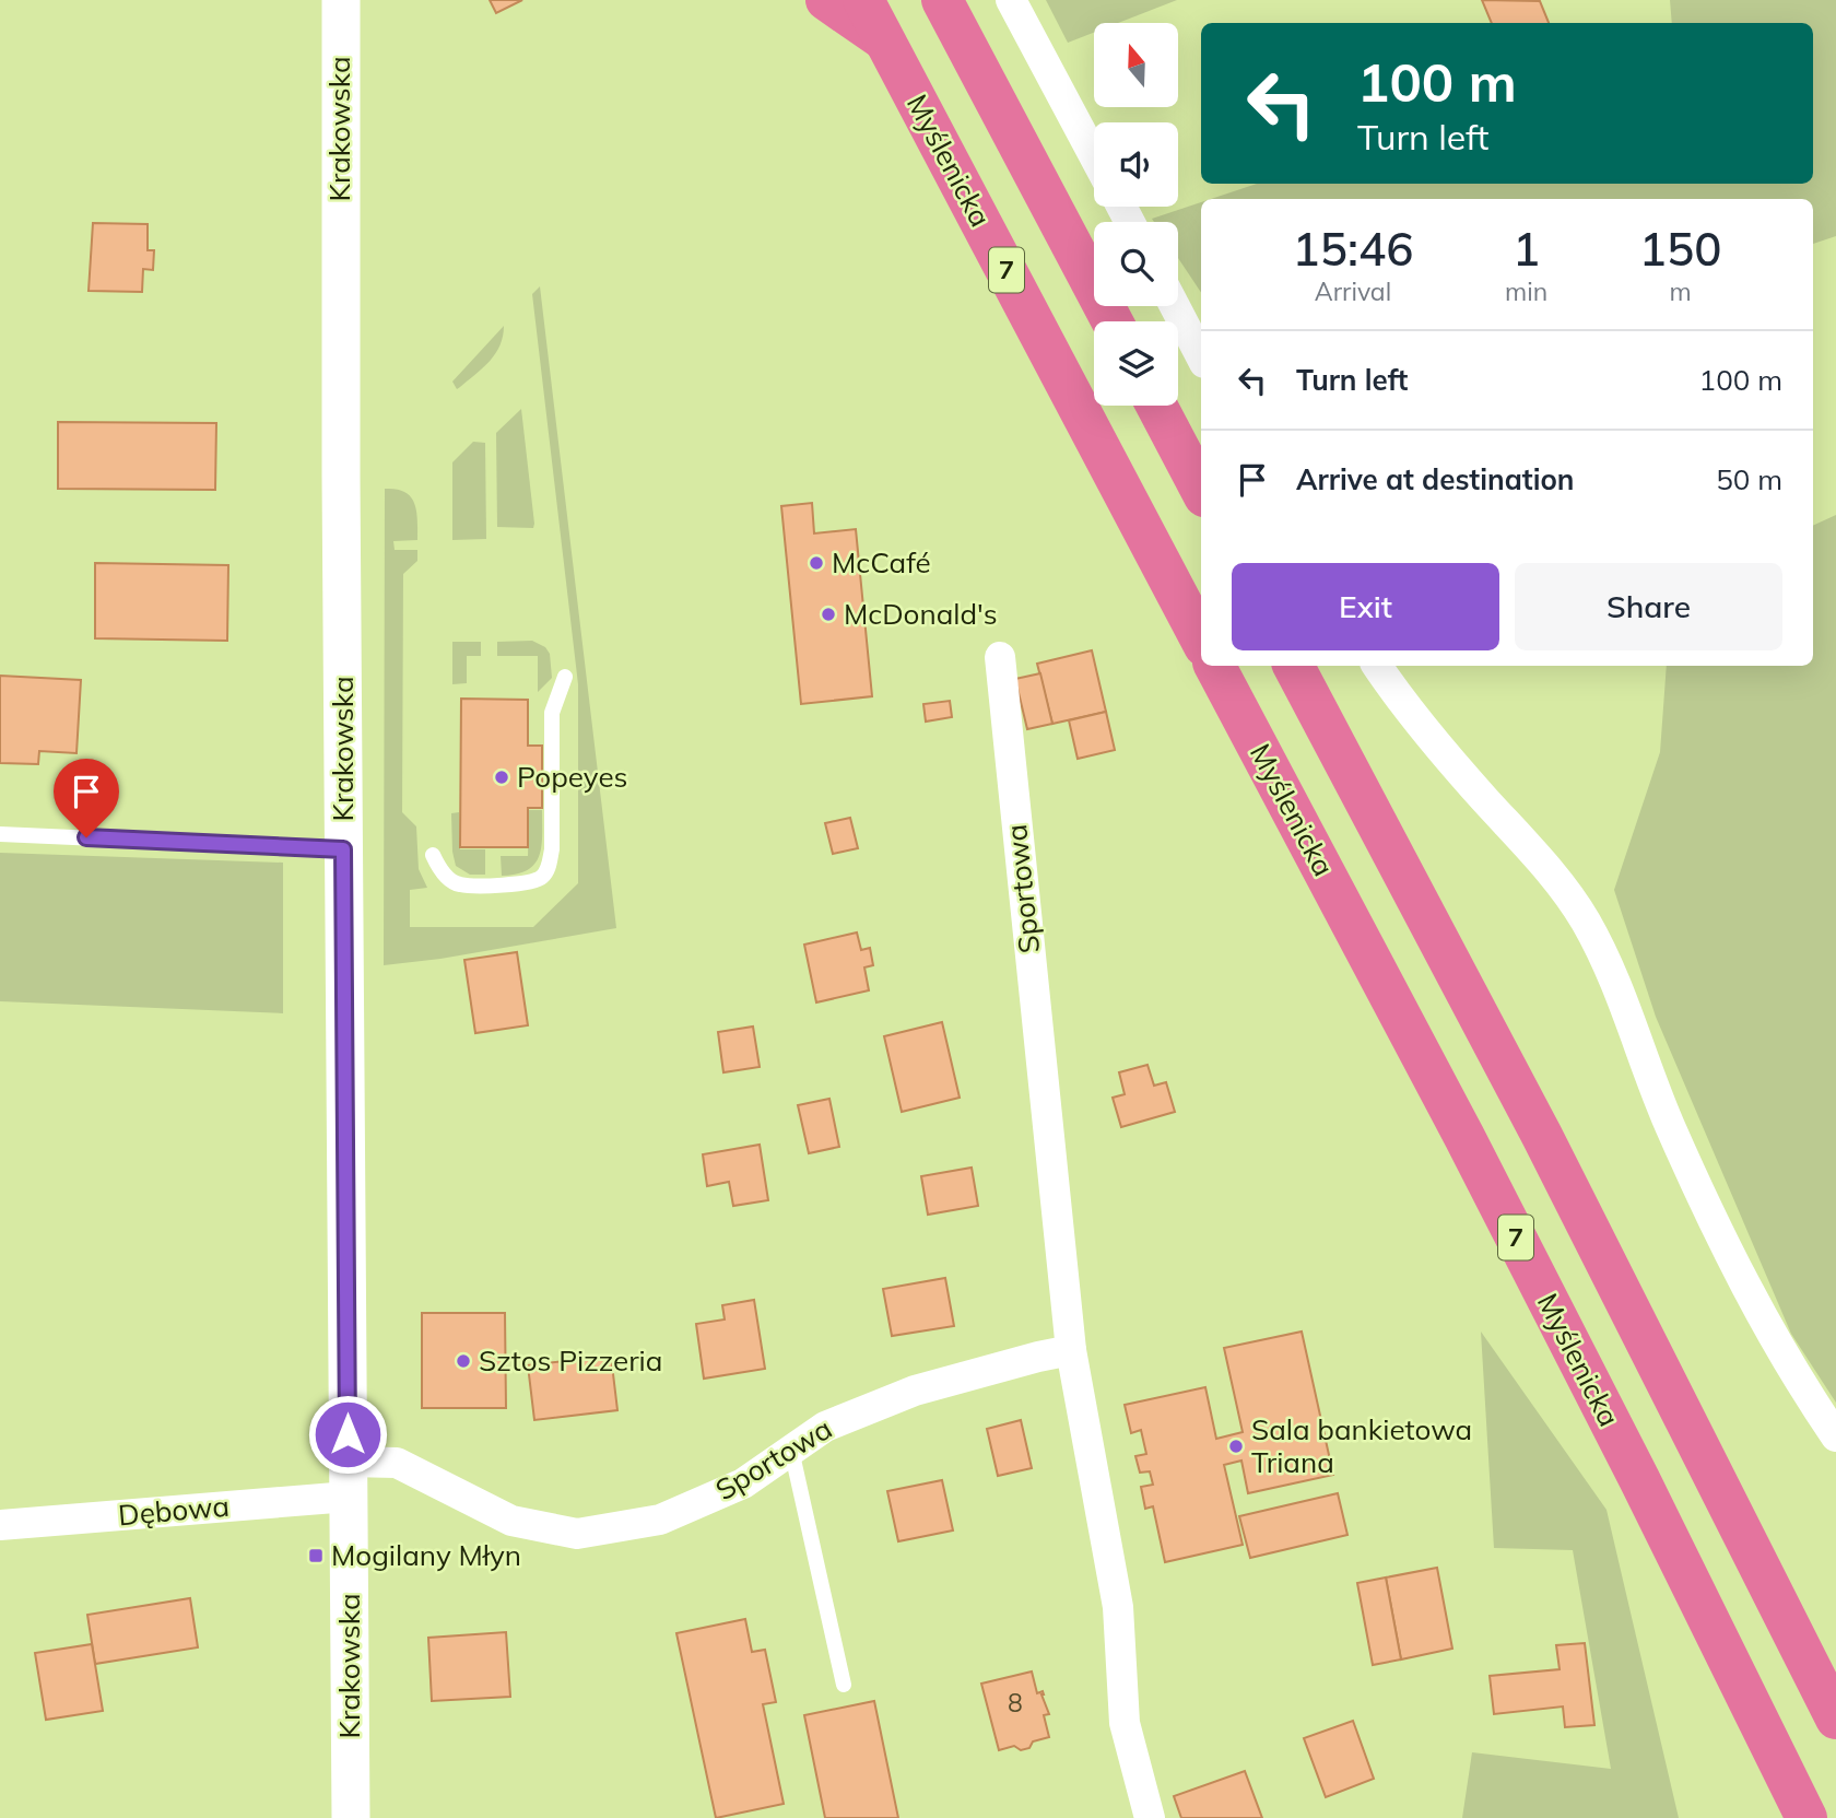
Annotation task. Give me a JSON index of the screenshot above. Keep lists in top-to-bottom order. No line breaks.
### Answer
{"streets":{"highway":["Myślenicka","7"],"street":["Krakowska","Sportowa","Dębowa"]},"crossings":[["Krakowska","Sportowa"],["Krakowska","Dębowa"],["Sportowa","Dębowa"]],"places":{"other":["McCafé","McDonald's","Popeyes","Sztos Pizzeria","Sala bankietowa Triana"],"transit":["Mogilany Młyn"]},"house_numbers":["8"],"north":"top","page":{"turn":["100 m","Turn left"],"eta":["15:46","Arrival","1","min","150","m"],"list":[{"name":"Turn left","value":"100 m"},{"name":"Arrive at destination","value":"50 m"}],"buttons":["Exit","Share"]}}
